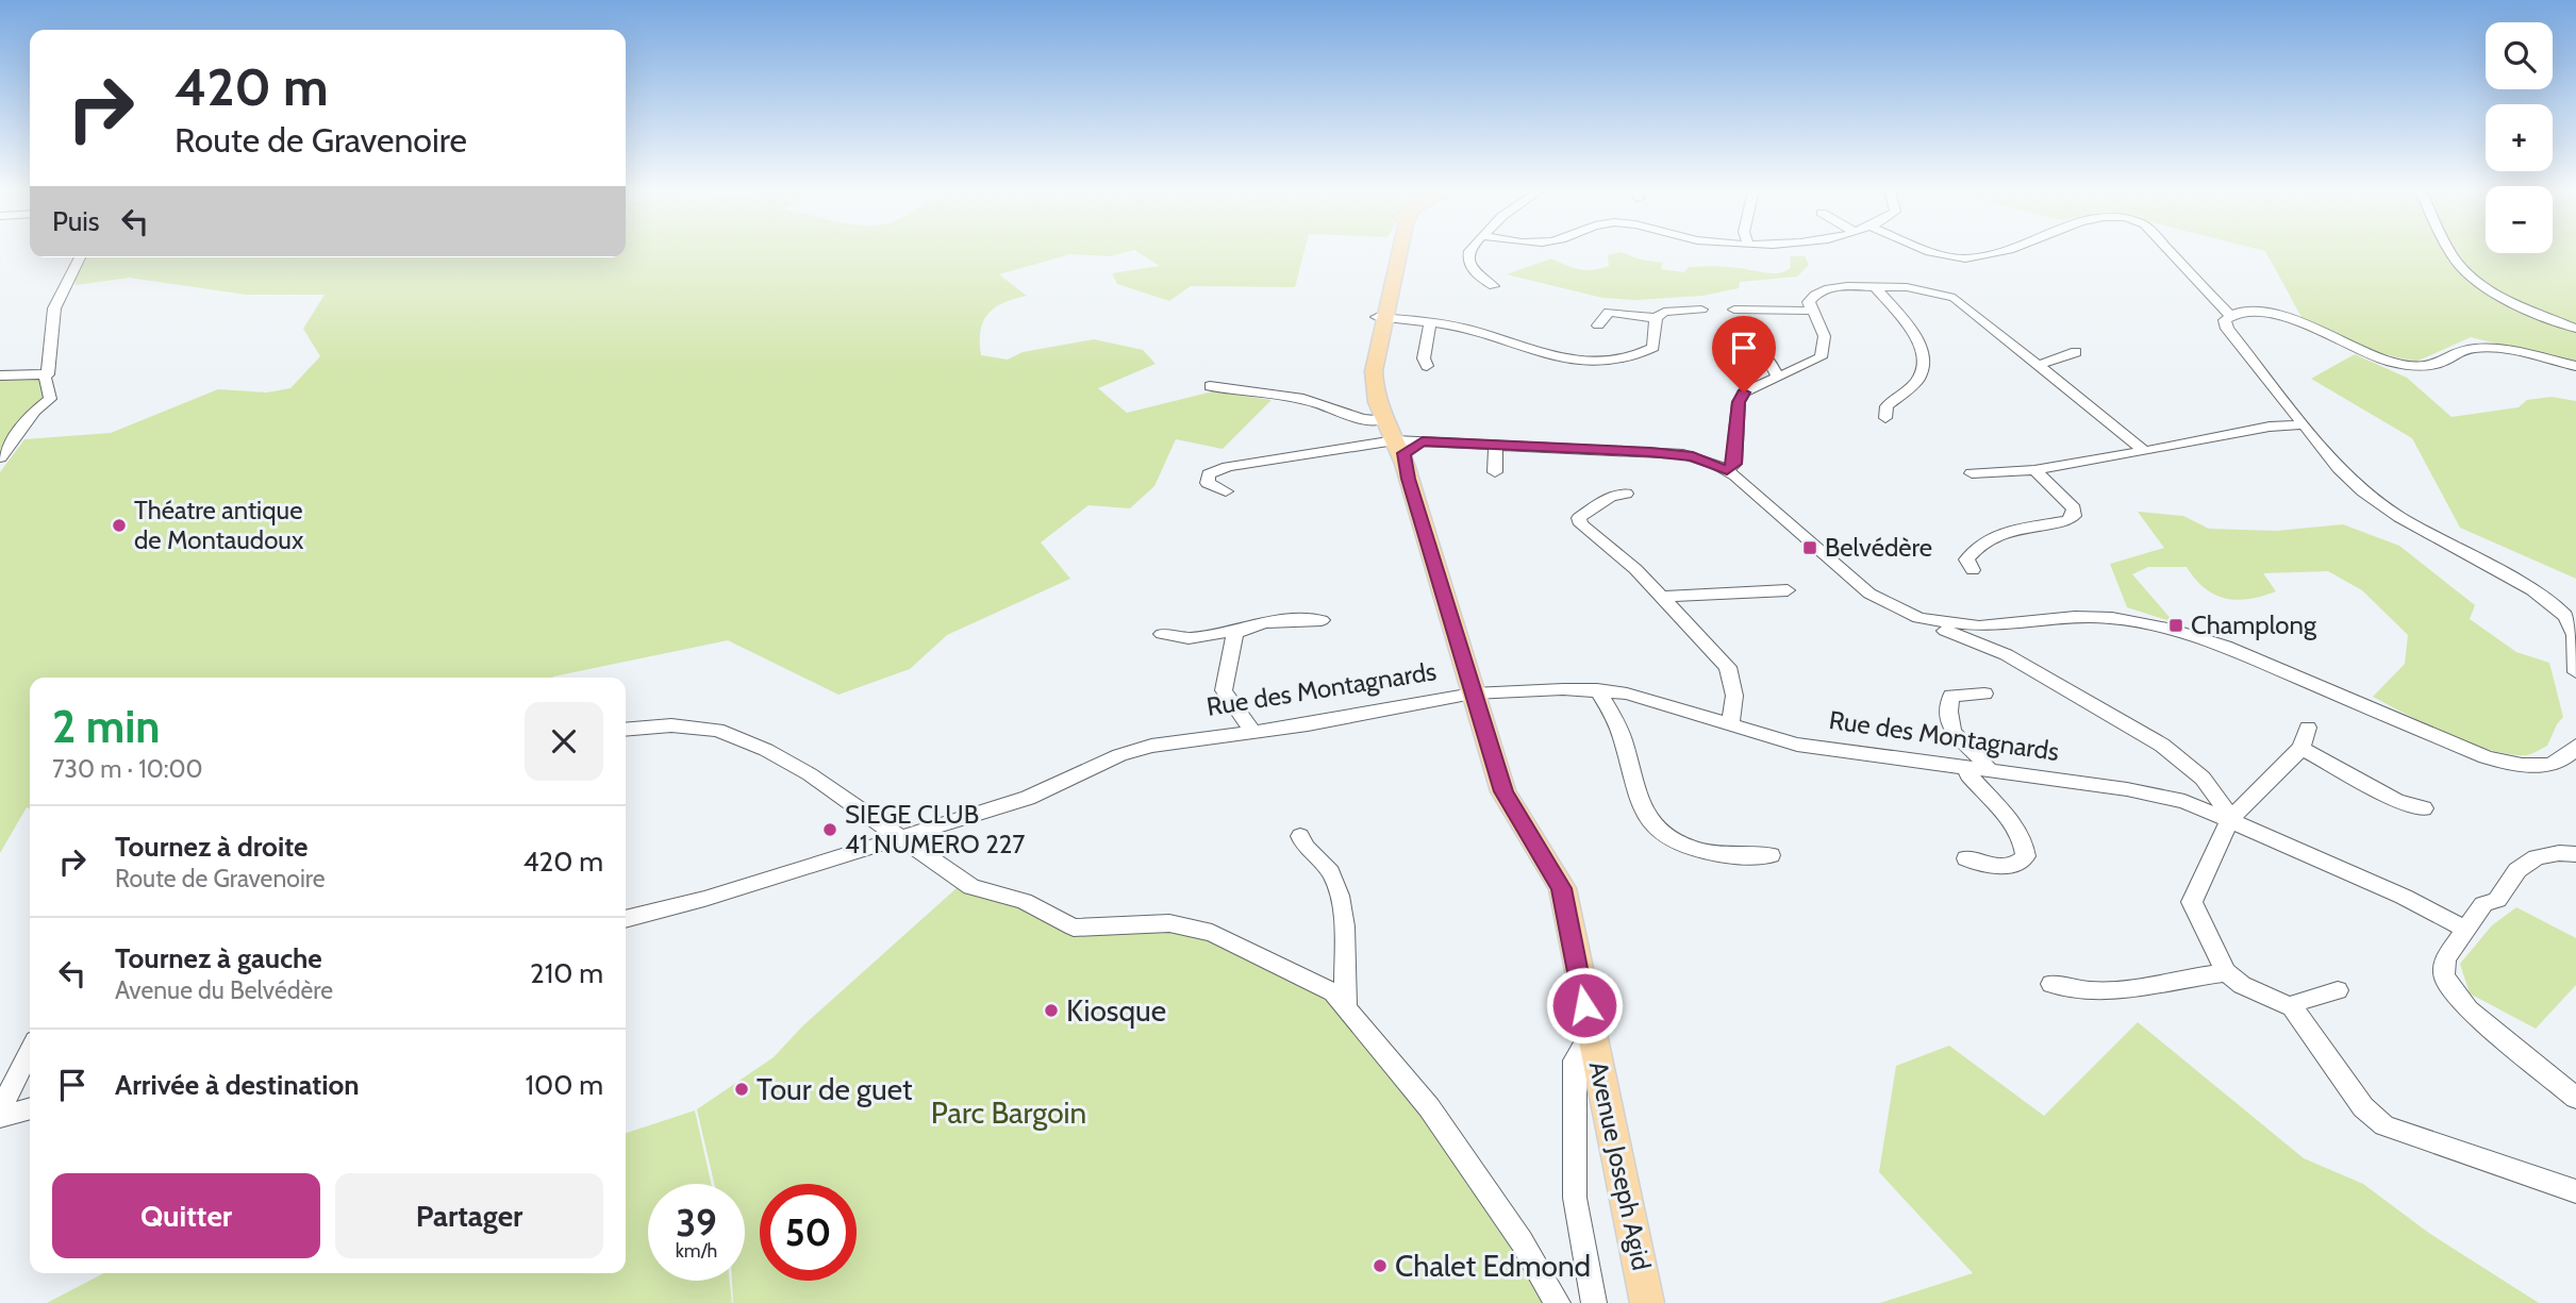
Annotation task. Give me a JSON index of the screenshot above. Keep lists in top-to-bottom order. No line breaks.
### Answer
{"streets":{"main road":["Avenue Joseph Agid"],"street":["Rue des Montagnards"]},"crossings":[["Rue des Montagnards","Avenue Joseph Agid"]],"parks":["Parc Bargoin"],"places":{"other":["Théatre antique de Montaudoux","SIEGE CLUB 41 NUMERO 227","Kiosque","Tour de guet","Chalet Edmond"],"transit":["Belvédère","Champlong"]},"page":{"map_buttons":["+","−"],"turn":["420 m","Route de Gravenoire"],"then":"Puis","heading":["2 min","730 m · 10:00"],"list":[{"name":"Tournez à droite","note":"Route de Gravenoire","value":"420 m"},{"name":"Tournez à gauche","note":"Avenue du Belvédère","value":"210 m"},{"name":"Arrivée à destination","value":"100 m"}],"buttons":["Quitter","Partager"],"speed":"39 km/h","limit":"50"}}
